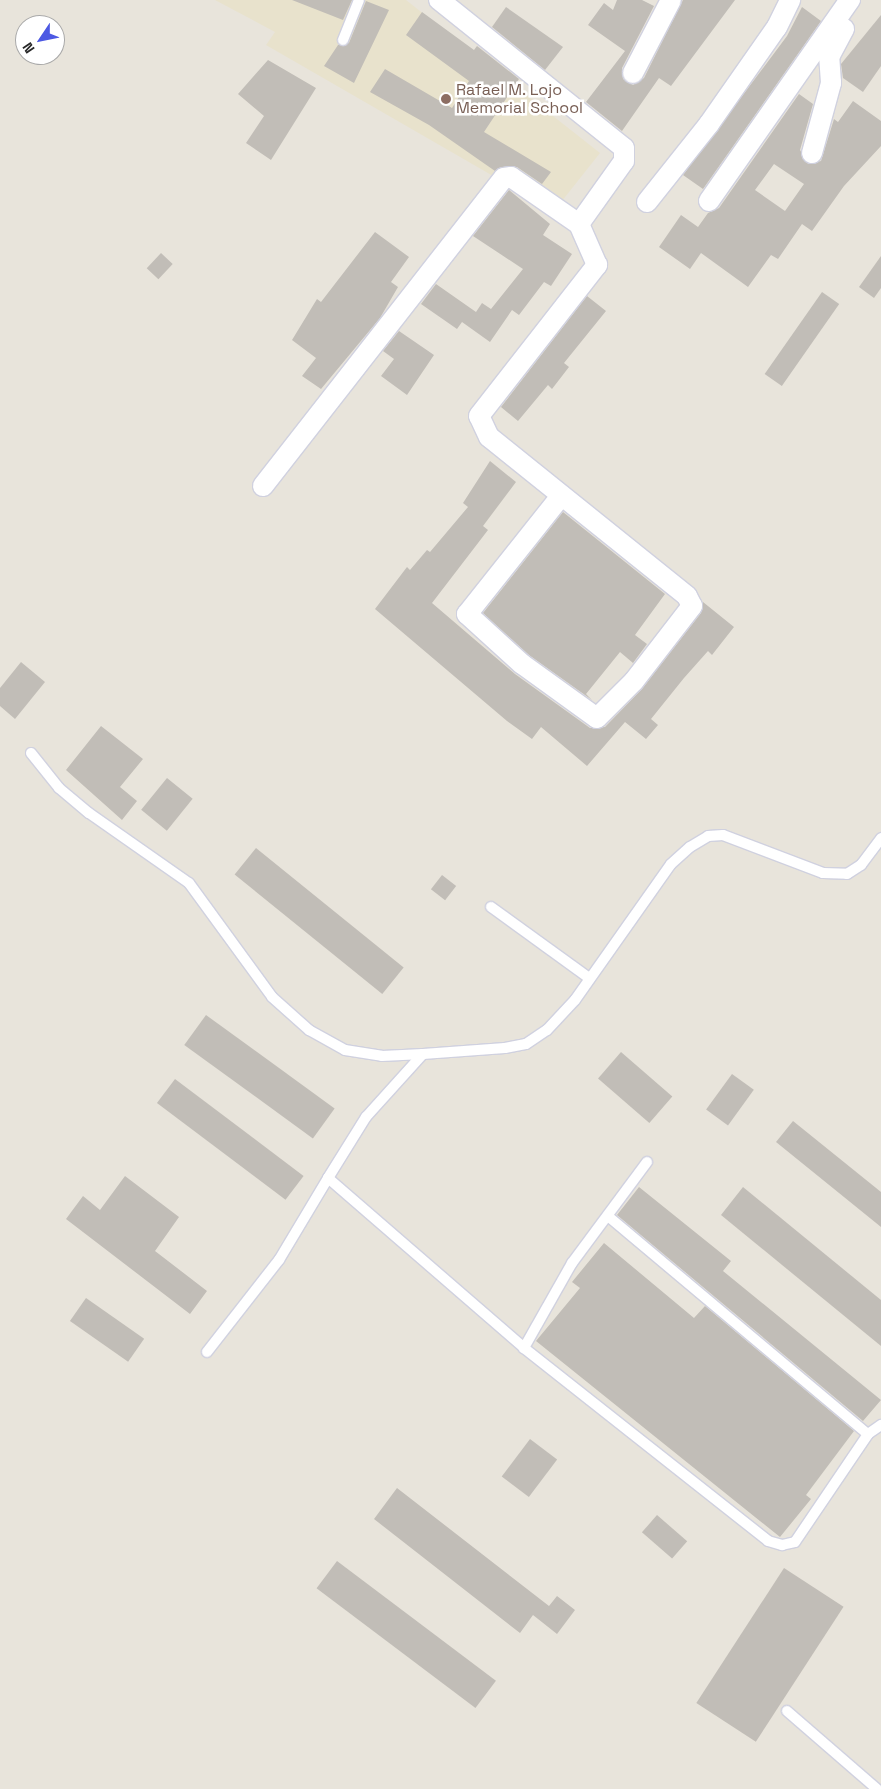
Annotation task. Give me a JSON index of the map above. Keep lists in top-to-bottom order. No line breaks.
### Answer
{"places":["Rafael M. Lojo Memorial School"],"north":"bottom left"}
